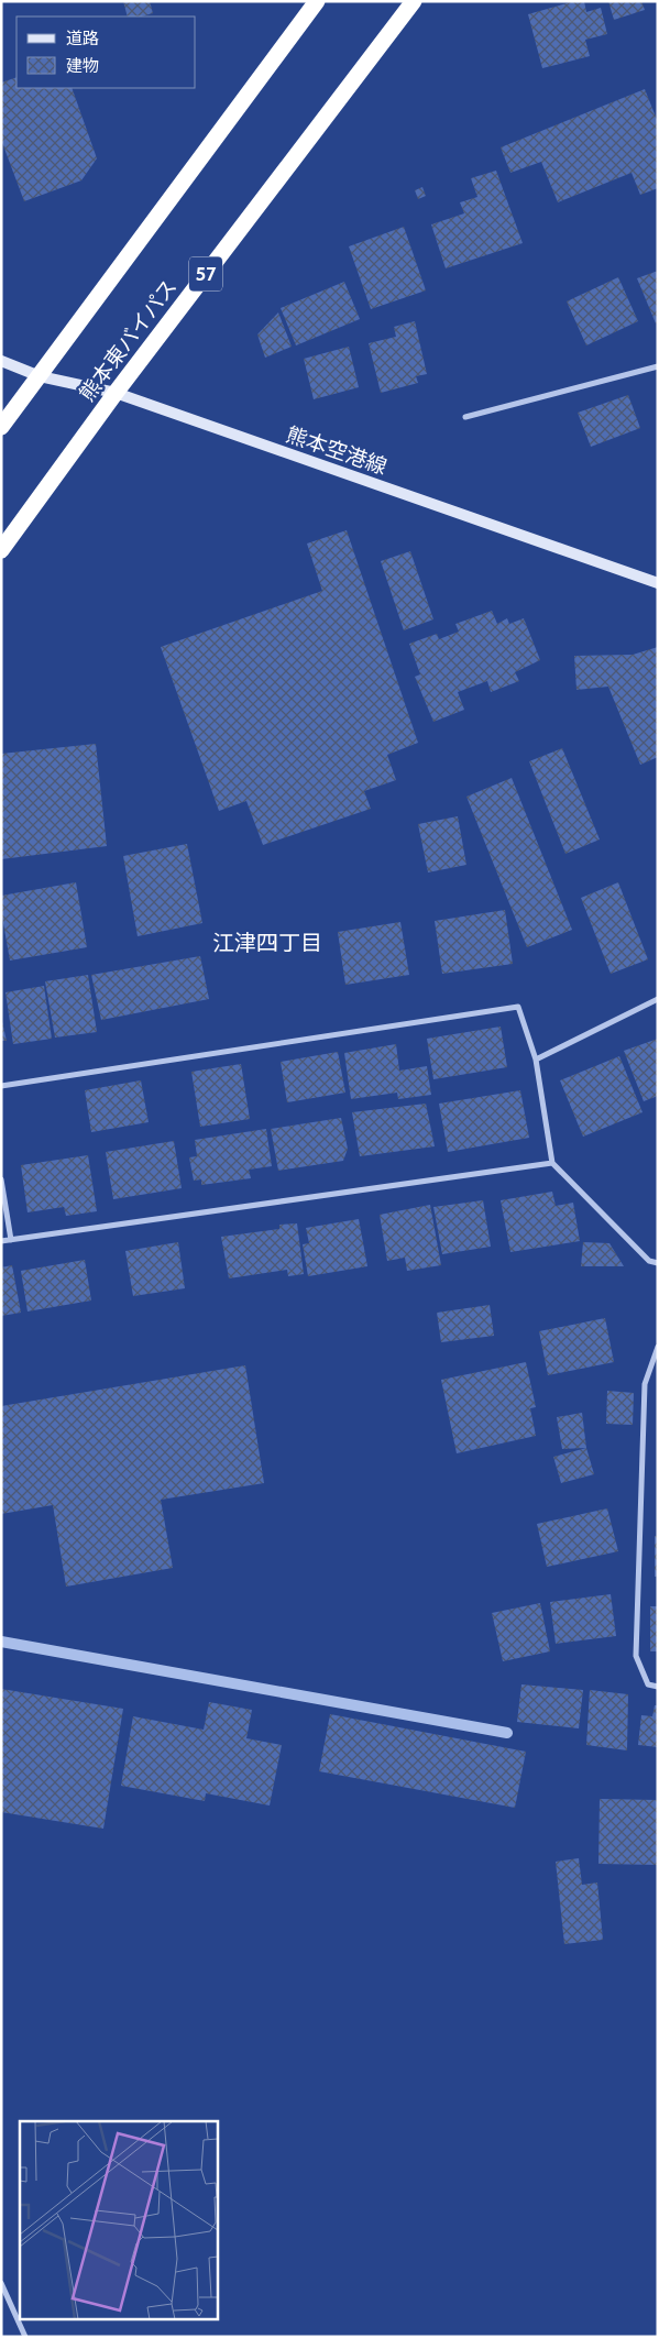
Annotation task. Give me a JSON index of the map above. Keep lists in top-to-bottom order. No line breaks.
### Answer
{"streets":{"highway":["57","熊本東バイパス"],"main road":["熊本空港線"]},"crossings":[["熊本東バイパス","熊本空港線"]],"districts":["江津四丁目"],"legend":["道路","建物"]}
